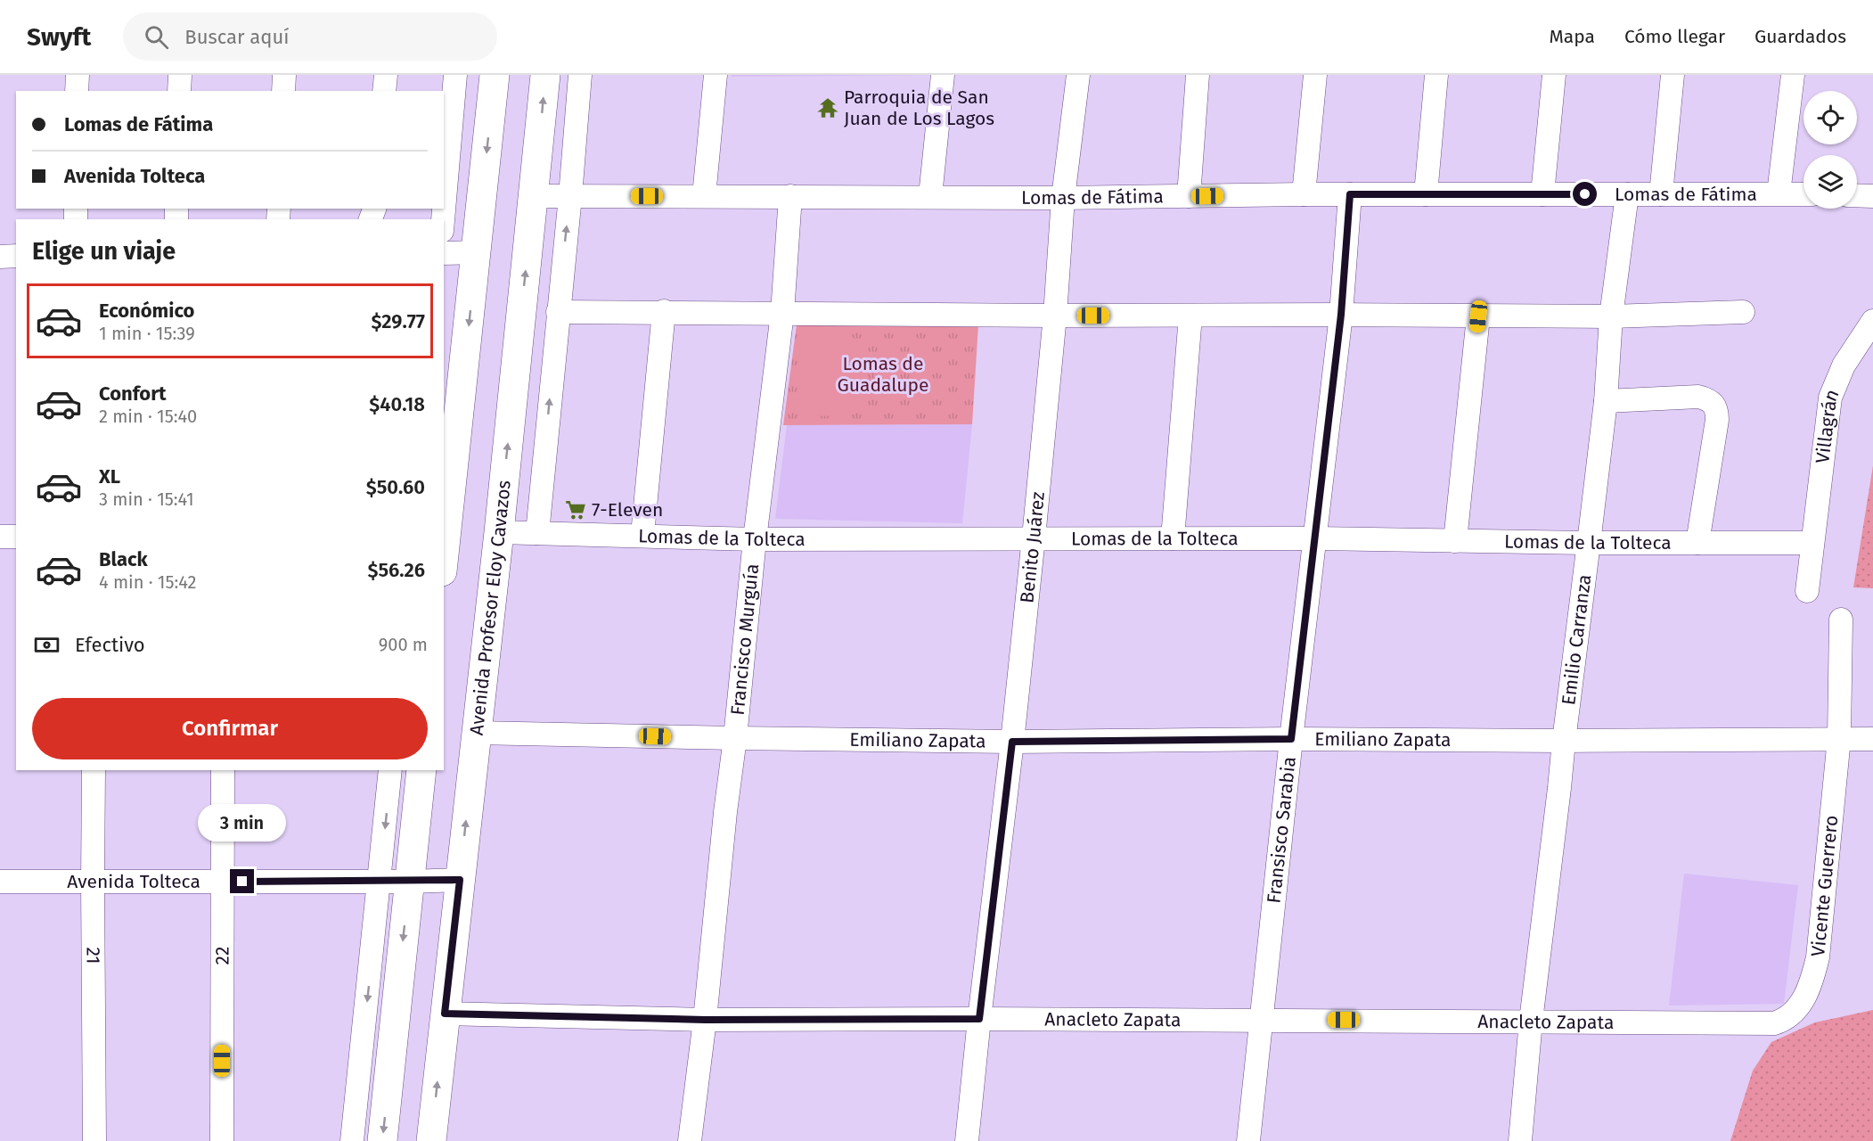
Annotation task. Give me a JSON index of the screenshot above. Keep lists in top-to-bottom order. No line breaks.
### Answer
{"streets":{"main road":["Avenida Profesor Eloy Cavazos"],"street":["Lomas de Fátima","Villagrán","Lomas de la Tolteca","Benito Juárez","Francisco Murguía","Emilio Carranza","Emiliano Zapata","Fransisco Sarabia","Avenida Tolteca","Vicente Guerrero","21","22","Anacleto Zapata"]},"crossings":[["Lomas de Fátima","Benito Juárez"],["Lomas de Fátima","Avenida Profesor Eloy Cavazos"],["Lomas de Fátima","Francisco Murguía"],["Lomas de Fátima","Emilio Carranza"],["Lomas de Fátima","Fransisco Sarabia"],["Villagrán","Lomas de la Tolteca"],["Lomas de la Tolteca","Benito Juárez"],["Lomas de la Tolteca","Avenida Profesor Eloy Cavazos"],["Lomas de la Tolteca","Francisco Murguía"],["Lomas de la Tolteca","Emilio Carranza"],["Lomas de la Tolteca","Fransisco Sarabia"],["Benito Juárez","Emiliano Zapata"],["Benito Juárez","Anacleto Zapata"],["Avenida Profesor Eloy Cavazos","Emiliano Zapata"],["Avenida Profesor Eloy Cavazos","Avenida Tolteca"],["Avenida Profesor Eloy Cavazos","Anacleto Zapata"],["Francisco Murguía","Emiliano Zapata"],["Francisco Murguía","Anacleto Zapata"],["Emilio Carranza","Emiliano Zapata"],["Emilio Carranza","Anacleto Zapata"],["Emiliano Zapata","Fransisco Sarabia"],["Emiliano Zapata","Vicente Guerrero"],["Fransisco Sarabia","Anacleto Zapata"],["Avenida Tolteca","21"],["Avenida Tolteca","22"],["Vicente Guerrero","Anacleto Zapata"]],"parks":["Lomas de Guadalupe"],"places":{"temple":["Parroquia de San Juan de Los Lagos"],"supermarket":["7-Eleven"]},"page":{"header":"Swyft","search":"Buscar aquí","nav":["Mapa","Cómo llegar","Guardados"],"banner":["Lomas de Fátima","Avenida Tolteca"],"heading":"Elige un viaje","list":[{"name":"Económico","note":"1 min · 15:39","value":"$29.77"},{"name":"Confort","note":"2 min · 15:40","value":"$40.18"},{"name":"XL","note":"3 min · 15:41","value":"$50.60"},{"name":"Black","note":"4 min · 15:42","value":"$56.26"}],"pay":["Efectivo","900 m"],"buttons":"Confirmar","bubble":"3 min"}}
